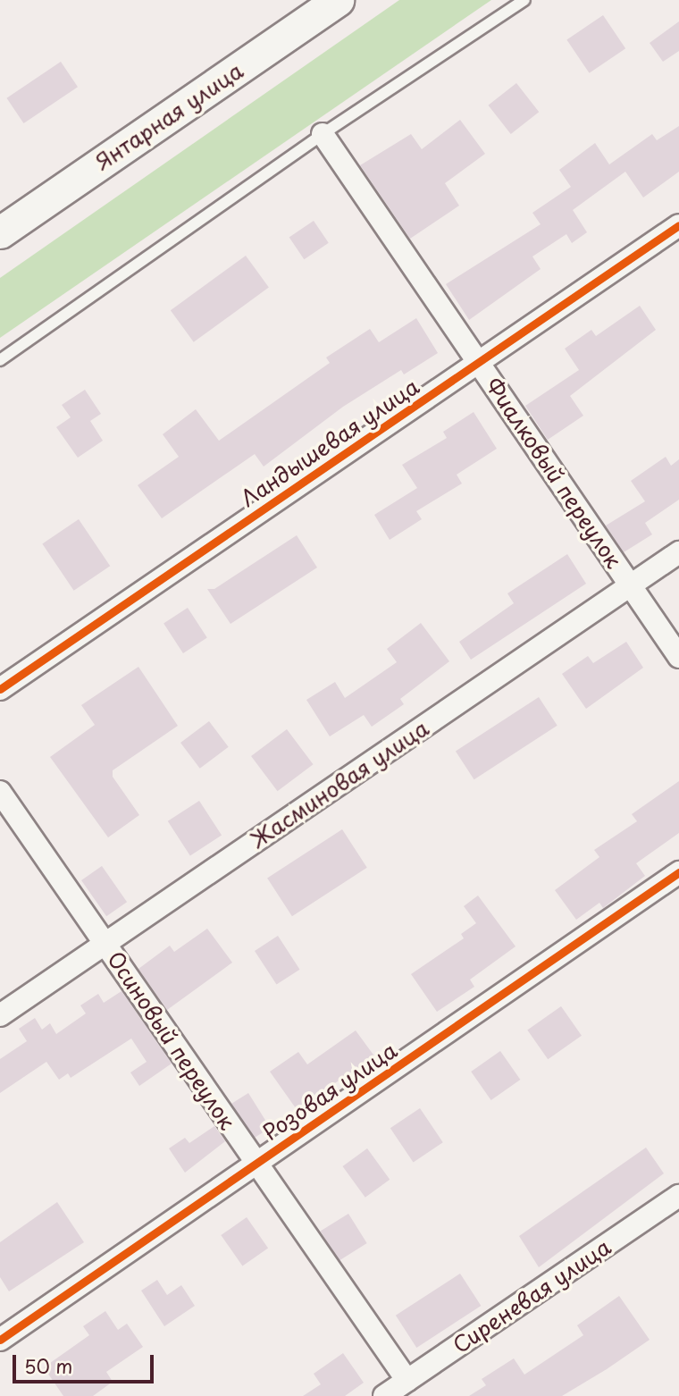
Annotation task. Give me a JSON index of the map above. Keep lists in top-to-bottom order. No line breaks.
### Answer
{"streets":{"street":["Янтарная улица","Ландышевая улица","Фиалковый переулок","Жасминовая улица","Осиновый переулок","Розовая улица","Сиреневая улица"]},"crossings":[["Ландышевая улица","Фиалковый переулок"],["Фиалковый переулок","Жасминовая улица"],["Жасминовая улица","Осиновый переулок"],["Осиновый переулок","Розовая улица"],["Осиновый переулок","Сиреневая улица"]],"scale_bar":"50 m"}
